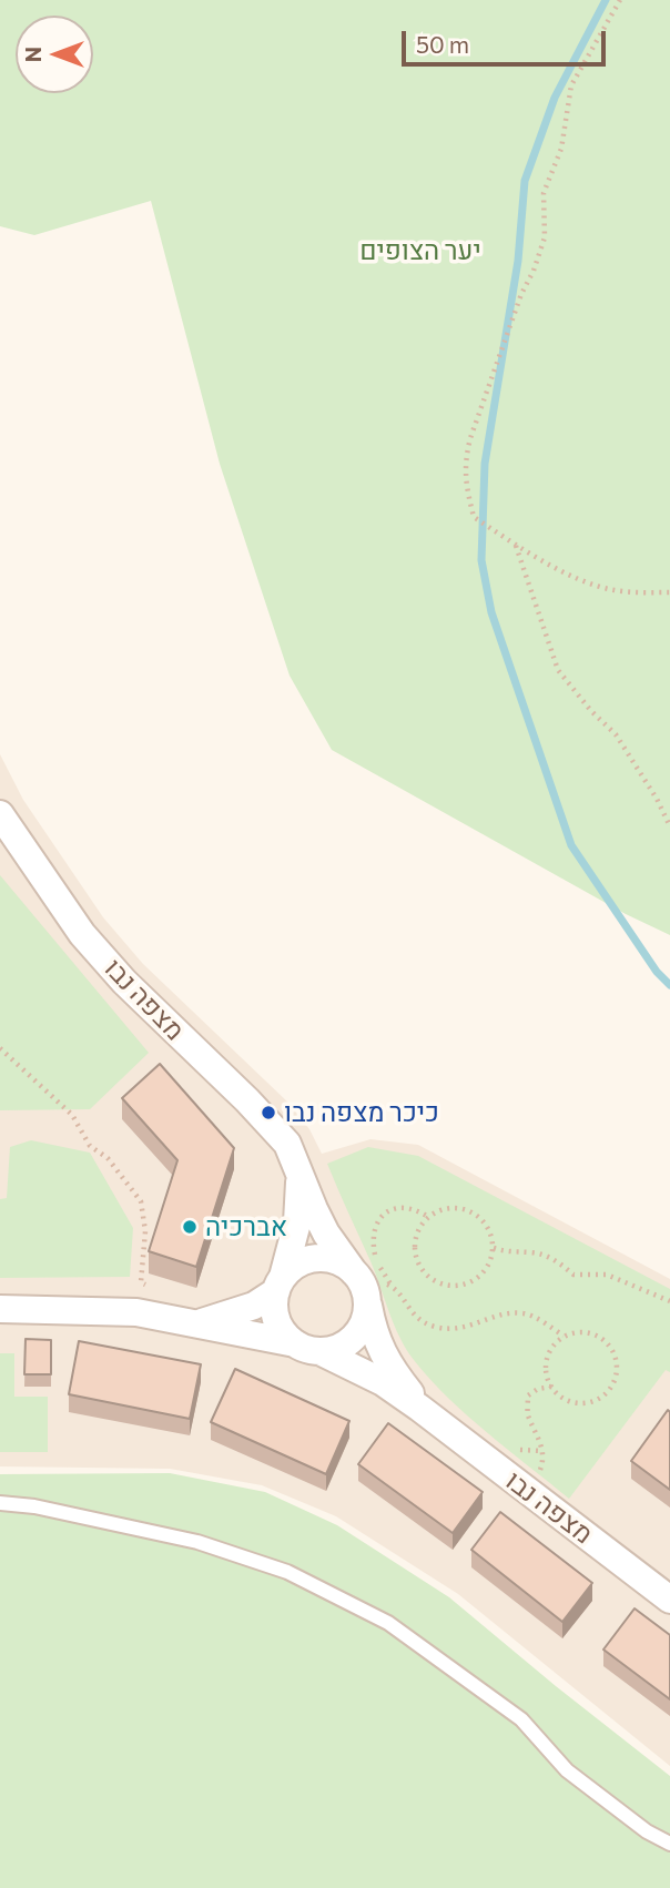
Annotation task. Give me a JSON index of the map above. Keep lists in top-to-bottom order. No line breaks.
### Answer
{"streets":{"street":["מצפה נבו"]},"parks":["יער הצופים"],"places":["כיכר מצפה נבו","אברכיה"],"scale_bar":"50 m","north":"left"}
